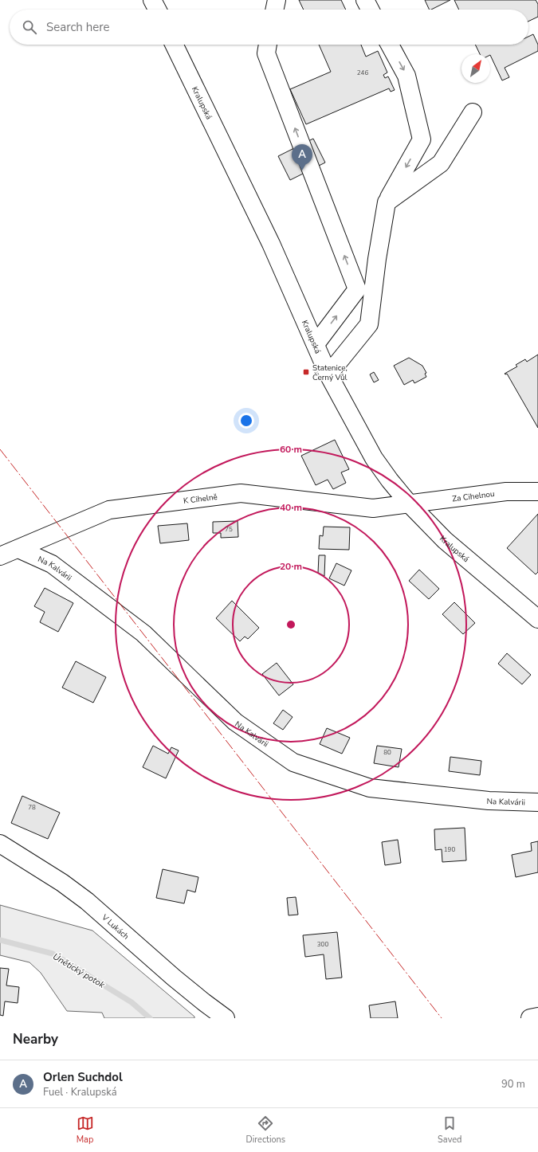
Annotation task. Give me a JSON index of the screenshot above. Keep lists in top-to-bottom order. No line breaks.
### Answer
{"streets":{"street":["Kralupská","Za Cihelnou","K Cihelně","Na Kalvárii","V Lukách"]},"crossings":[["Kralupská","Za Cihelnou"],["Kralupská","K Cihelně"],["Za Cihelnou","K Cihelně"],["K Cihelně","Na Kalvárii"]],"water":["Únětický potok"],"places":{"transit":["Statenice, Černý Vůl"]},"house_numbers":["246","75","80","78","190","300"],"north":"top right","page":{"search":"Search here","pins":"A","heading":"Nearby","list":[{"mark":"A","name":"Orlen Suchdol","note":"Fuel · Kralupská","value":"90 m"}],"nav":["Map","Directions","Saved"]},"rings":["60 m","40 m","20 m"]}
